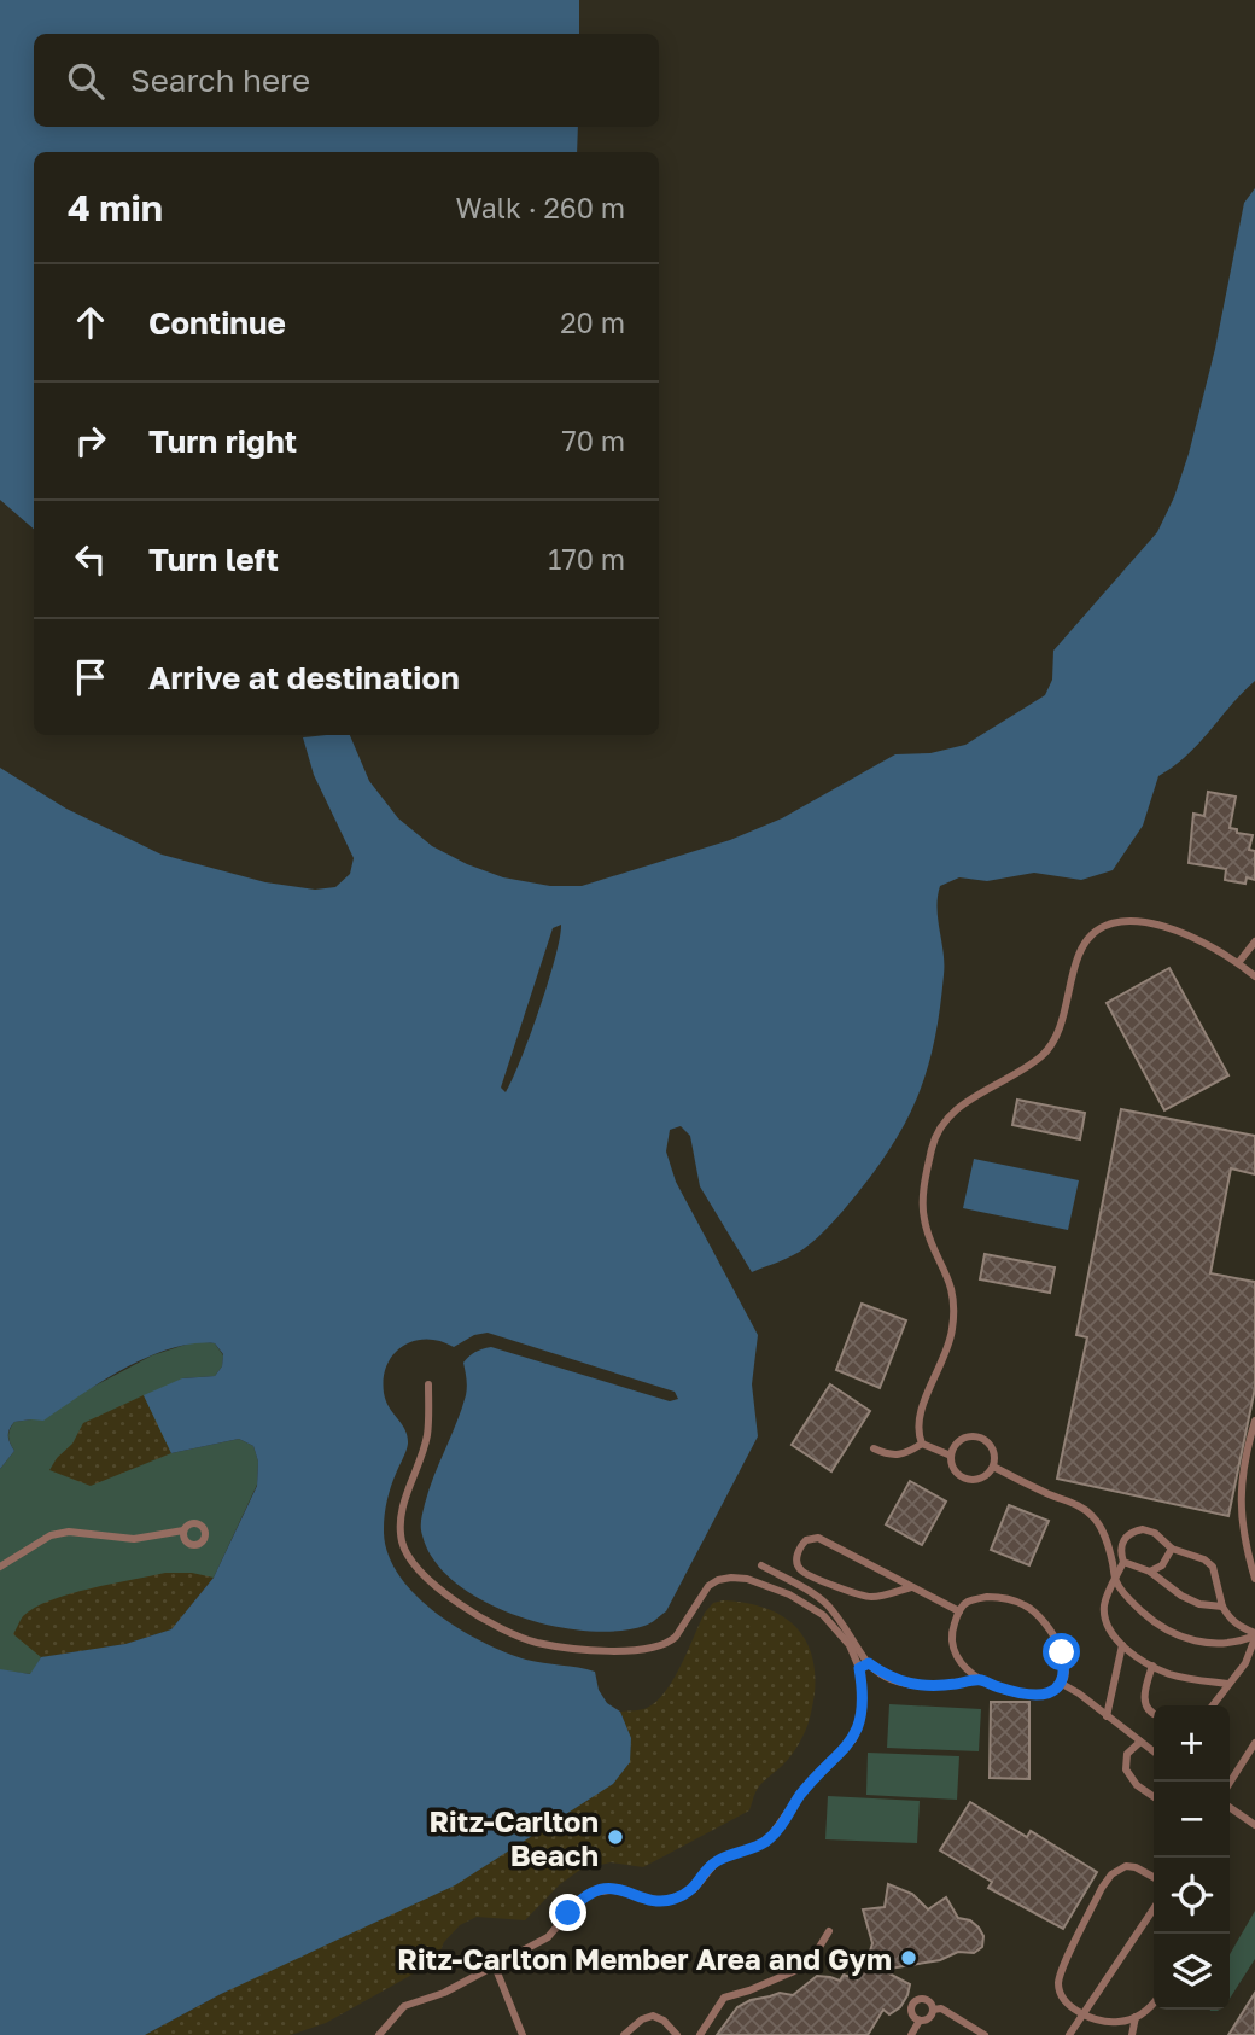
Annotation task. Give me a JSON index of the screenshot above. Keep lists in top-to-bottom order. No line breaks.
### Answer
{"places":["Ritz-Carlton Beach","Ritz-Carlton Member Area and Gym"],"page":{"search":"Search here","heading":["4 min","Walk · 260 m"],"list":[["Continue","20 m"],["Turn right","70 m"],["Turn left","170 m"],"Arrive at destination"],"map_buttons":["+","−"]}}
